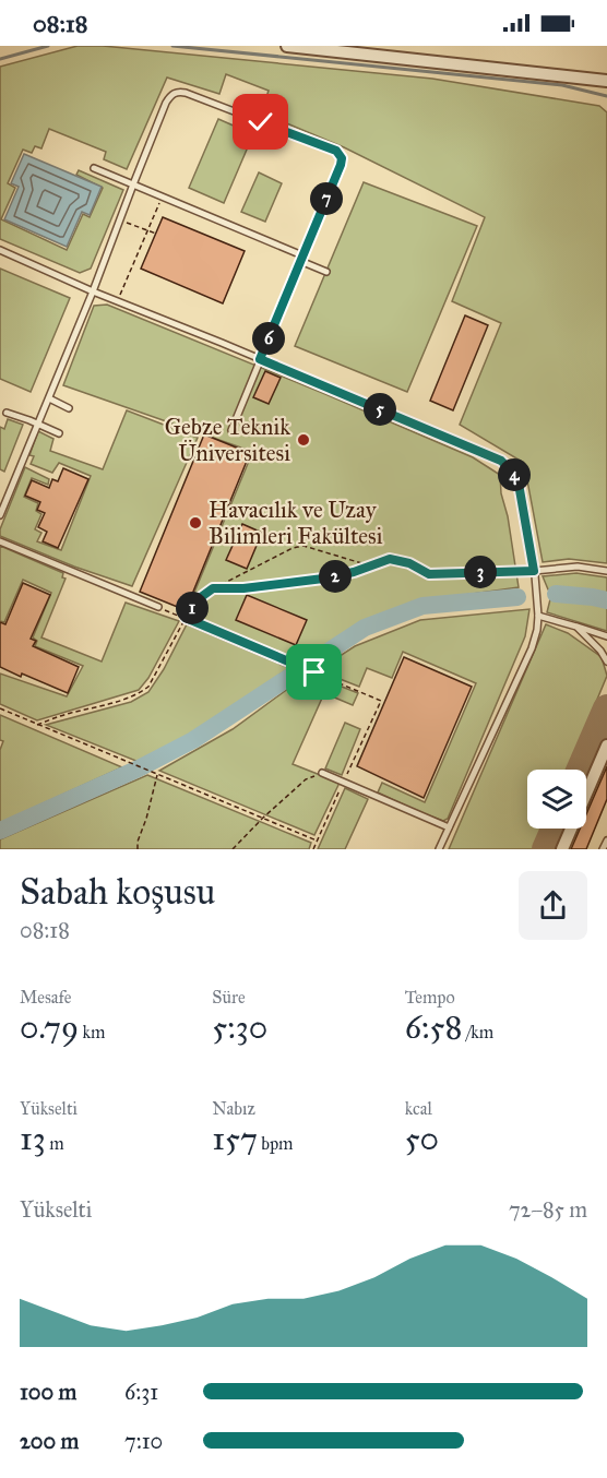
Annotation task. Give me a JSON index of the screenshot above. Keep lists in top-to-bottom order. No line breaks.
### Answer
{"places":["Gebze Teknik Üniversitesi","Havacılık ve Uzay Bilimleri Fakültesi"],"page":{"status":"08:18","pins":["7","6","5","4","3","2","1"],"heading":["Sabah koşusu","08:18"],"stats":[["Mesafe","0.79 km"],["Süre","5:30"],["Tempo","6:58 /km"],["Yükselti","13 m"],["Nabız","157 bpm"],["kcal","50"]],"chart":["Yükselti","72–85 m"],"list":[{"name":"100 m","note":"6:31"},{"name":"200 m","note":"7:10"}]}}
